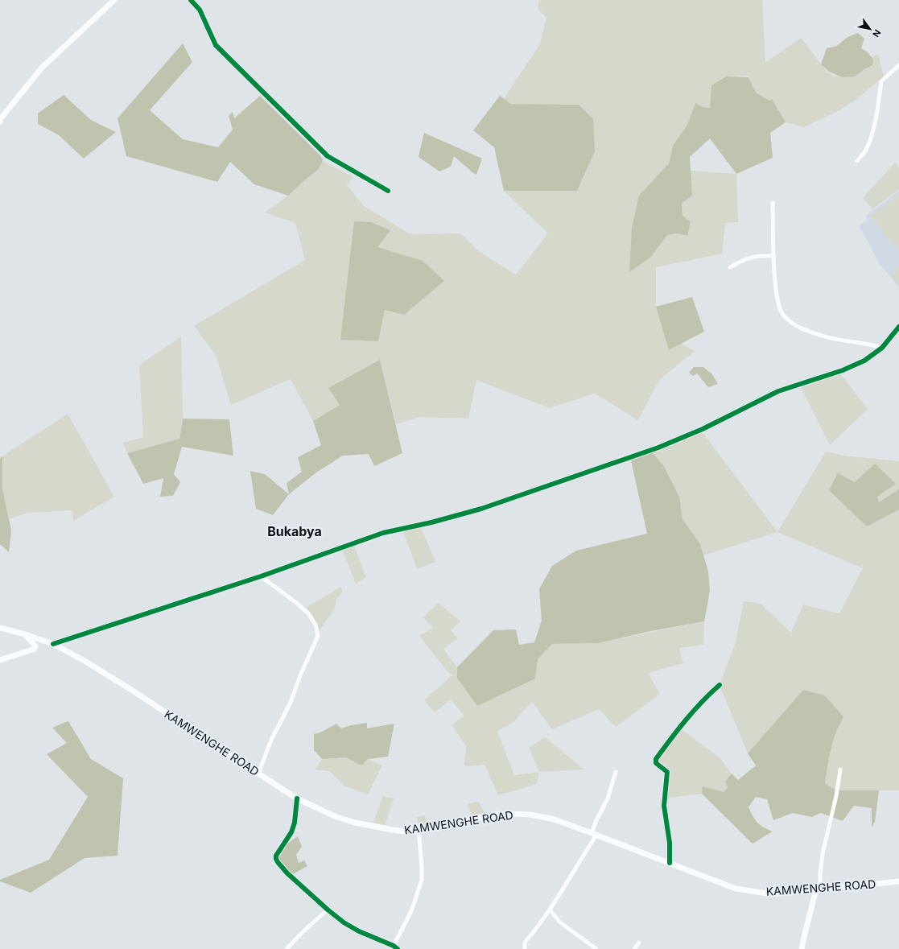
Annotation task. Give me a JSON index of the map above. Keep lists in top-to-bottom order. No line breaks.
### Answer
{"streets":{"street":["KAMWENGHE ROAD"]},"districts":["Bukabya"],"north":"bottom right"}
